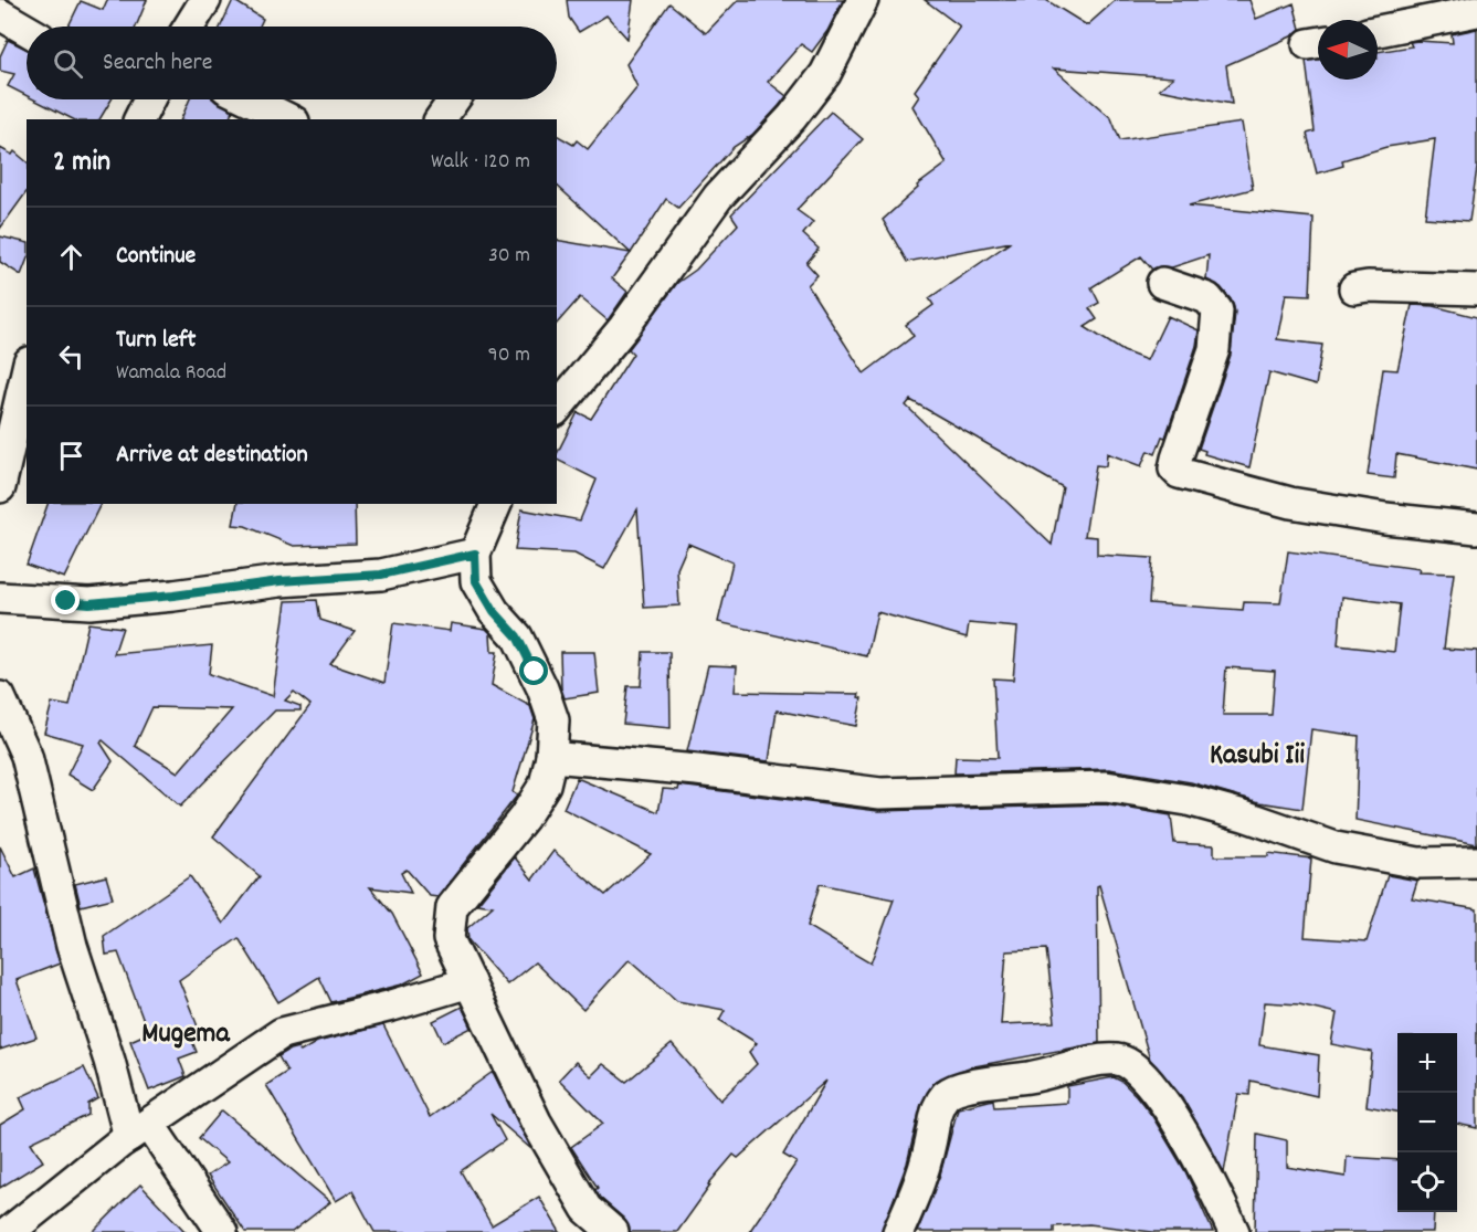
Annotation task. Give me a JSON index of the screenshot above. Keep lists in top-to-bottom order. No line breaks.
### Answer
{"districts":["Kasubi Iii","Mugema"],"north":"left","page":{"search":"Search here","heading":["2 min","Walk · 120 m"],"list":[["Continue","30 m"],["Turn left","Wamala Road","90 m"],"Arrive at destination"],"map_buttons":["+","−"]}}
